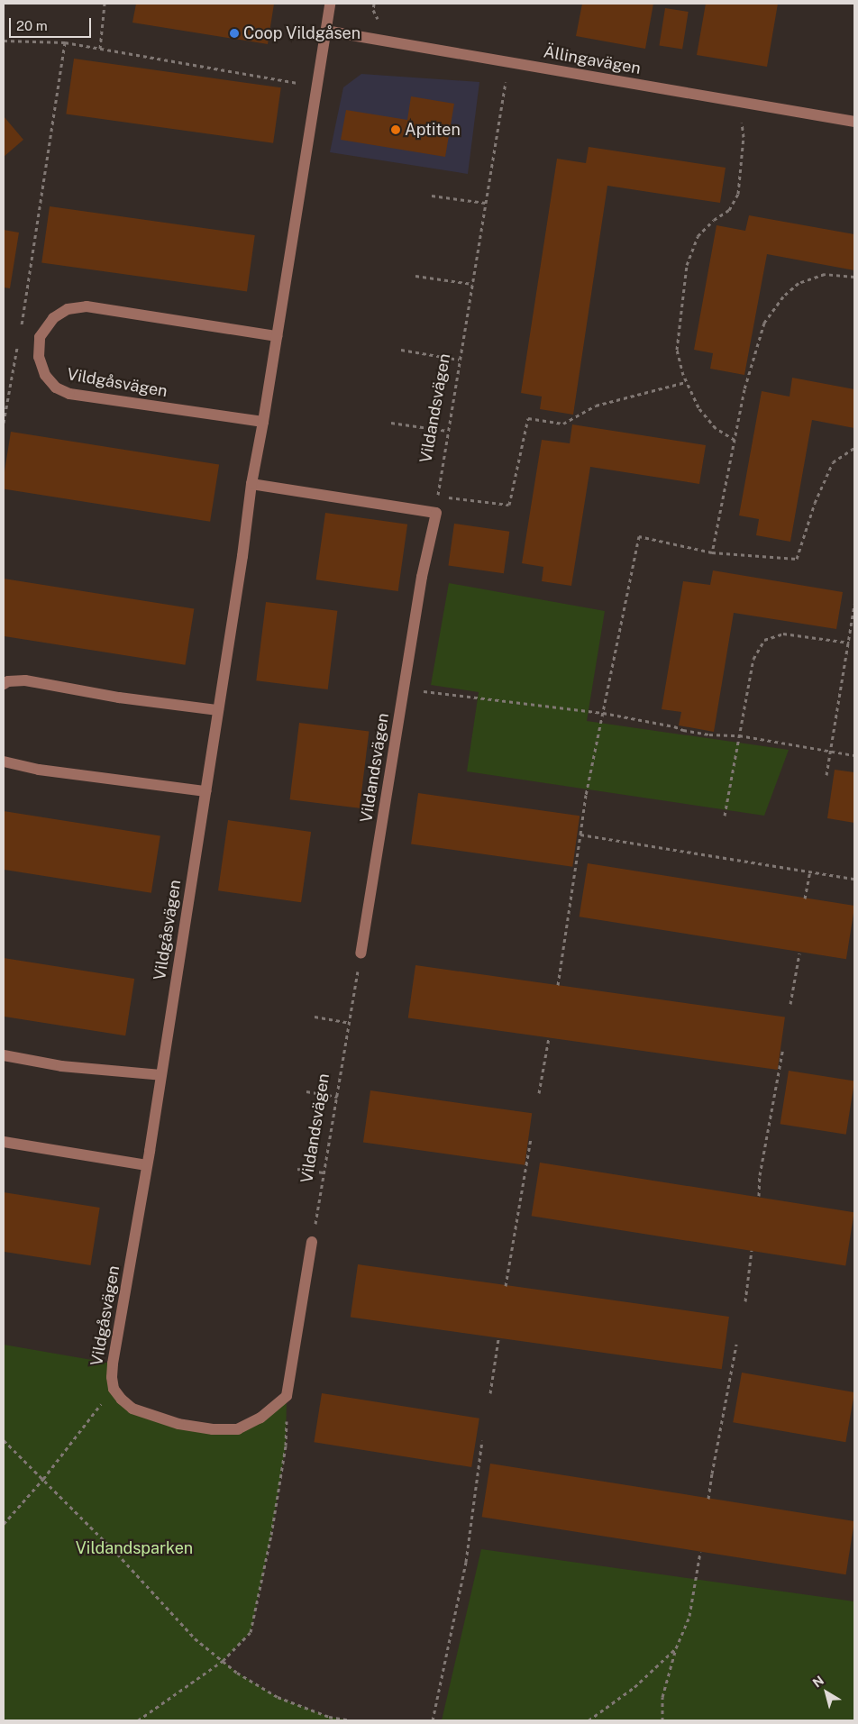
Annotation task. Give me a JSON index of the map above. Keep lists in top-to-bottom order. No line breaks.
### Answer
{"streets":{"street":["Ällingavägen","Vildgåsvägen","Vildandsvägen"]},"crossings":[["Ällingavägen","Vildgåsvägen"],["Ällingavägen","Vildandsvägen"],["Vildgåsvägen","Vildandsvägen"]],"parks":["Vildandsparken"],"places":["Coop Vildgåsen","Aptiten"],"scale_bar":"20 m","north":"top left"}
